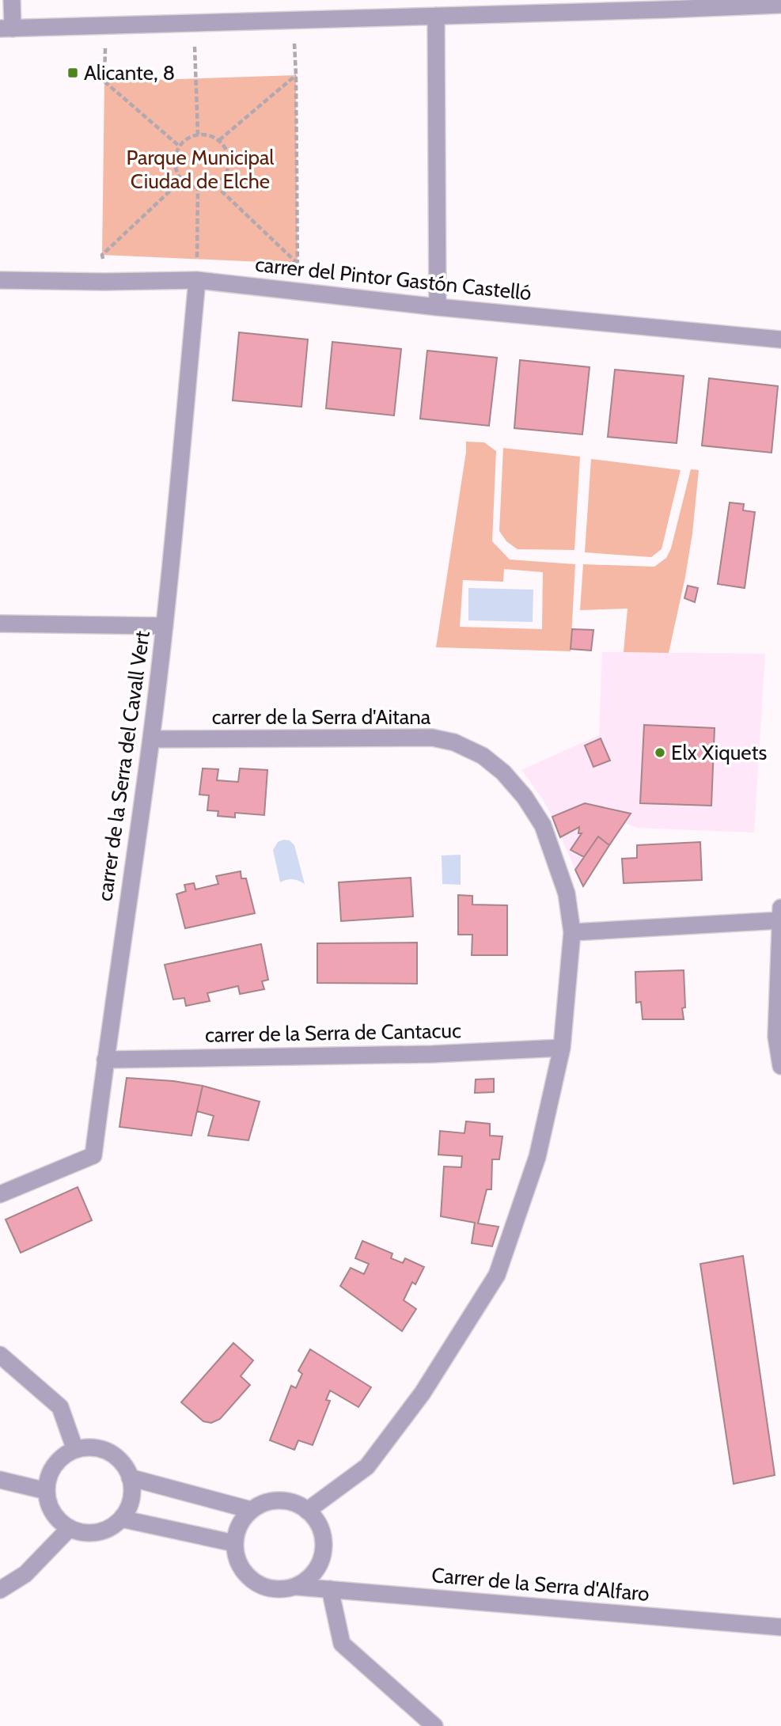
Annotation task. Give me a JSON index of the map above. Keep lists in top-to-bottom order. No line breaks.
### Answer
{"streets":{"street":["carrer del Pintor Gastón Castelló","carrer de la Serra d'Aitana","carrer de la Serra del Cavall Vert","carrer de la Serra de Cantacuc","Carrer de la Serra d'Alfaro"]},"crossings":[["carrer del Pintor Gastón Castelló","carrer de la Serra del Cavall Vert"],["carrer de la Serra d'Aitana","carrer de la Serra del Cavall Vert"],["carrer de la Serra d'Aitana","carrer de la Serra de Cantacuc"],["carrer de la Serra d'Aitana","Carrer de la Serra d'Alfaro"],["carrer de la Serra del Cavall Vert","carrer de la Serra de Cantacuc"]],"parks":["Parque Municipal Ciudad de Elche"],"places":{"transit":["Alicante, 8"],"other":["Elx Xiquets"]}}
